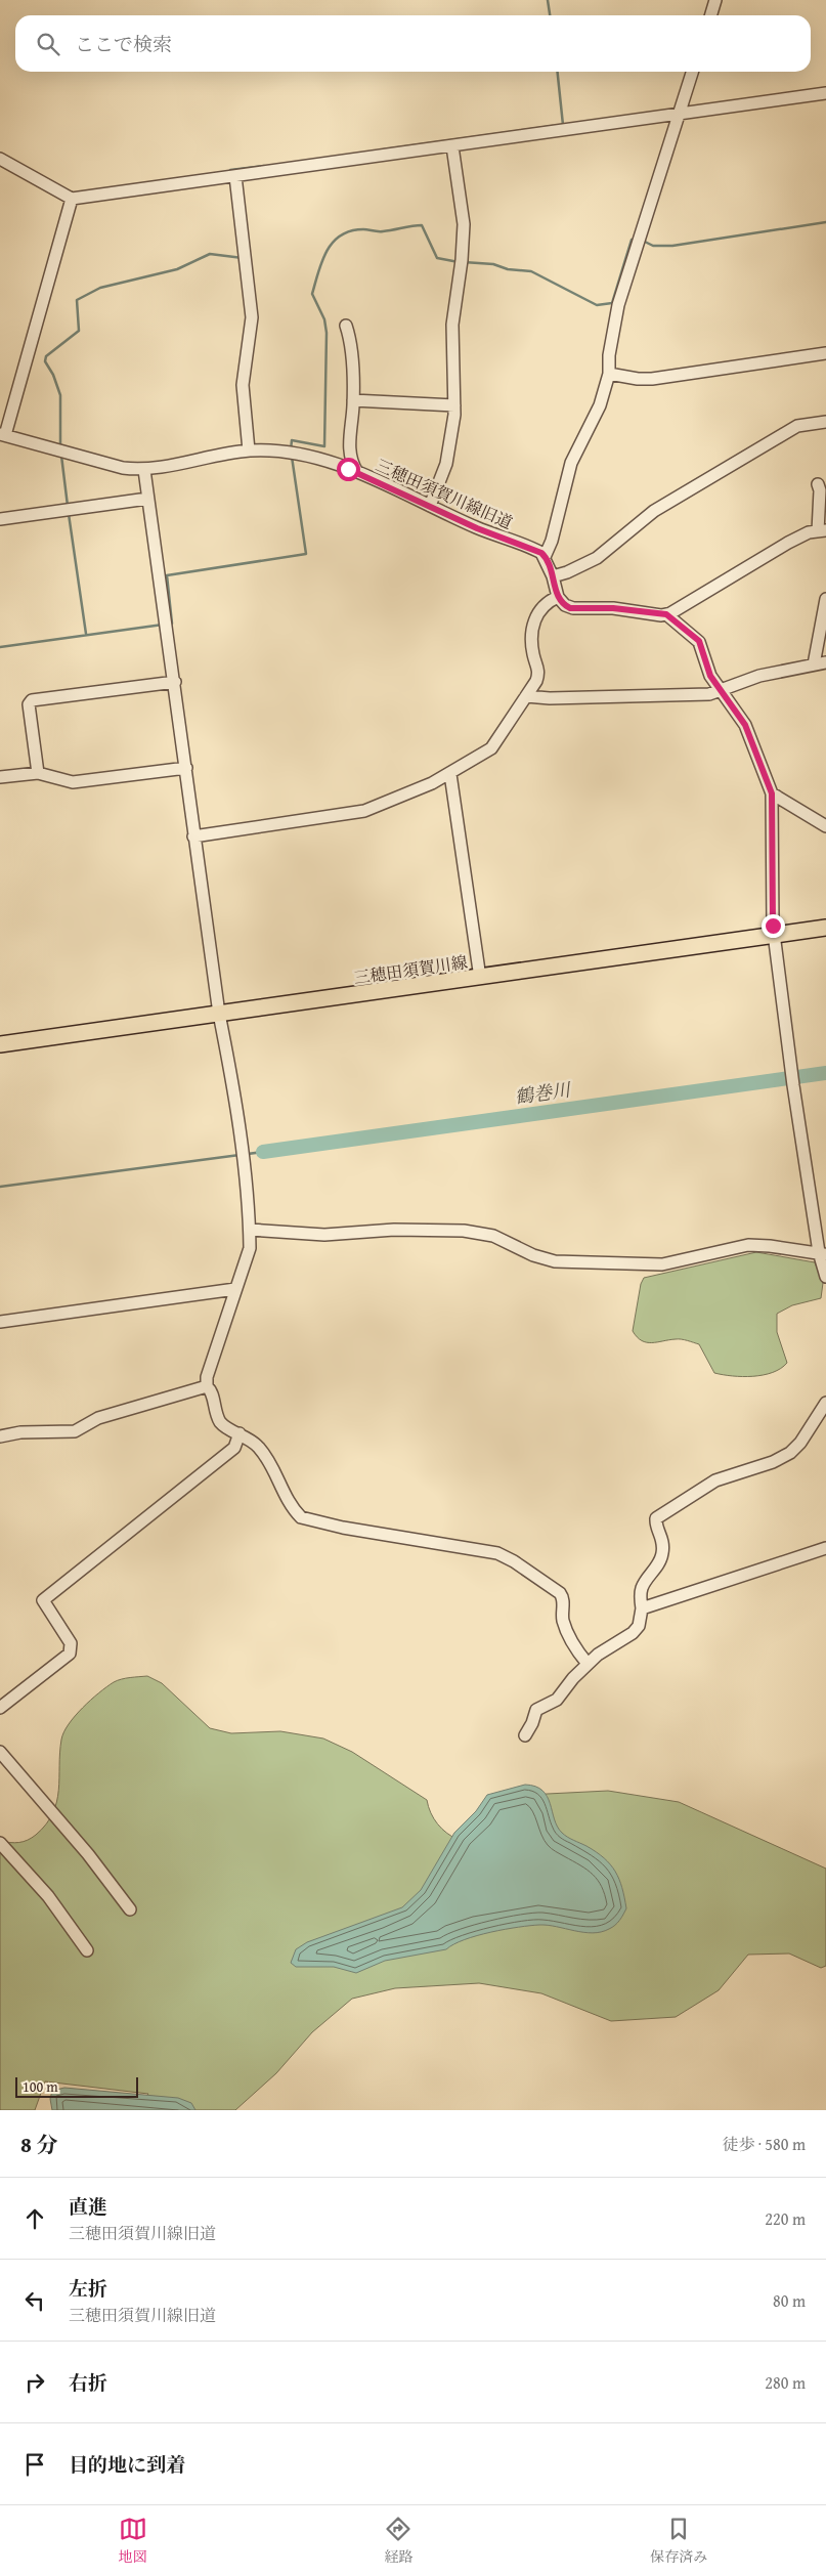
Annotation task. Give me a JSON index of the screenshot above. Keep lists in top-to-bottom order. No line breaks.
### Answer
{"streets":{"main road":["三穂田須賀川線"],"street":["三穂田須賀川線旧道"]},"water":["鶴巻川"],"scale_bar":"100 m","page":{"search":"ここで検索","scale":"100 m","heading":["8 分","徒歩 · 580 m"],"list":[["直進","三穂田須賀川線旧道","220 m"],["左折","三穂田須賀川線旧道","80 m"],["右折","280 m"],"目的地に到着"],"nav":["地図","経路","保存済み"]}}
